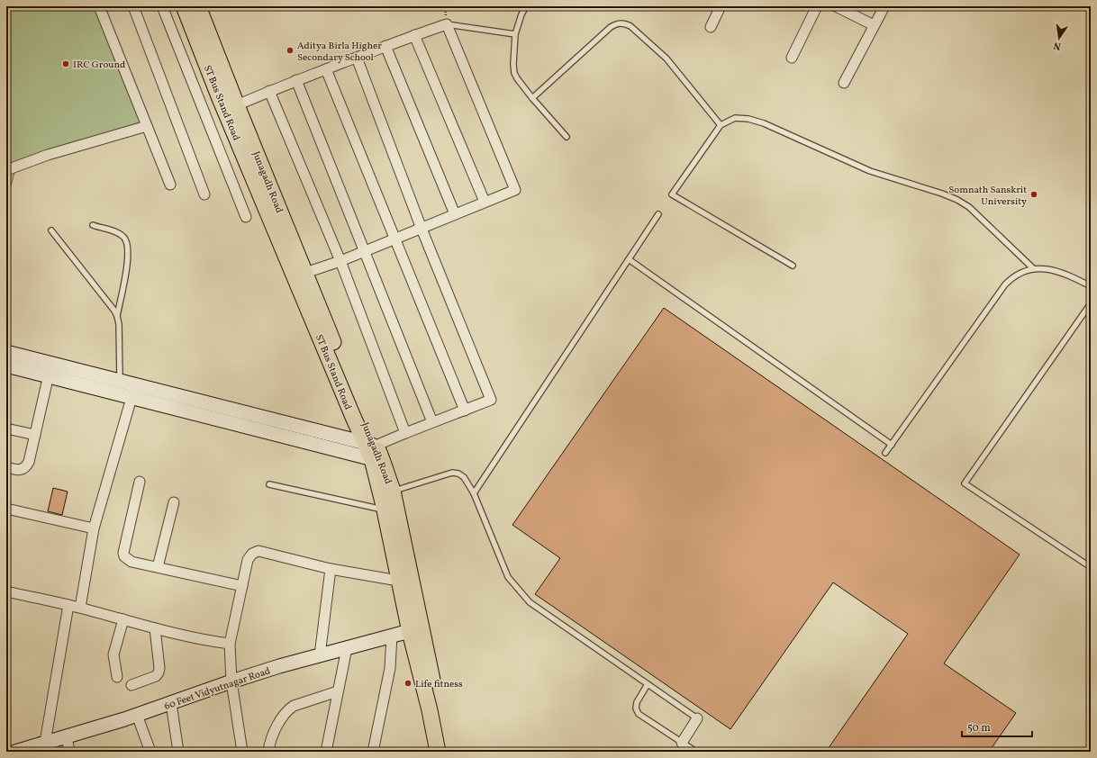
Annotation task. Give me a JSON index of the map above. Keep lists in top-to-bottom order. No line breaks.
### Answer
{"streets":{"main road":["ST Bus Stand Road","Junagadh Road"],"street":["60 Feet Vidyutnagar Road"]},"crossings":[["ST Bus Stand Road","Junagadh Road"],["ST Bus Stand Road","60 Feet Vidyutnagar Road"]],"places":["Aditya Birla Higher Secondary School","IRC Ground","Somnath Sanskrit University","Life fitness"],"scale_bar":"50 m","north":"bottom"}
